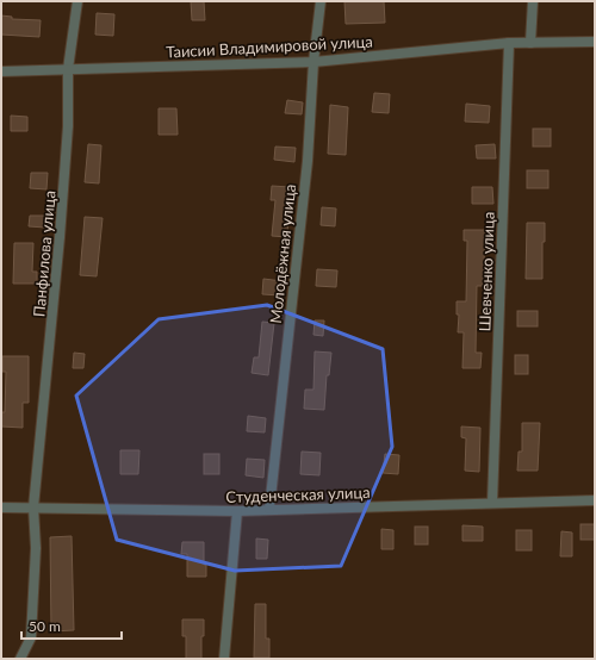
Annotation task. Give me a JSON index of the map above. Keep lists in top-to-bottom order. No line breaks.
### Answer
{"streets":{"street":["Таисии Владимировой улица","Панфилова улица","Молодёжная улица","Шевченко улица","Студенческая улица"]},"crossings":[["Таисии Владимировой улица","Панфилова улица"],["Таисии Владимировой улица","Молодёжная улица"],["Таисии Владимировой улица","Шевченко улица"],["Панфилова улица","Студенческая улица"],["Молодёжная улица","Студенческая улица"],["Шевченко улица","Студенческая улица"]],"scale_bar":"50 m"}
